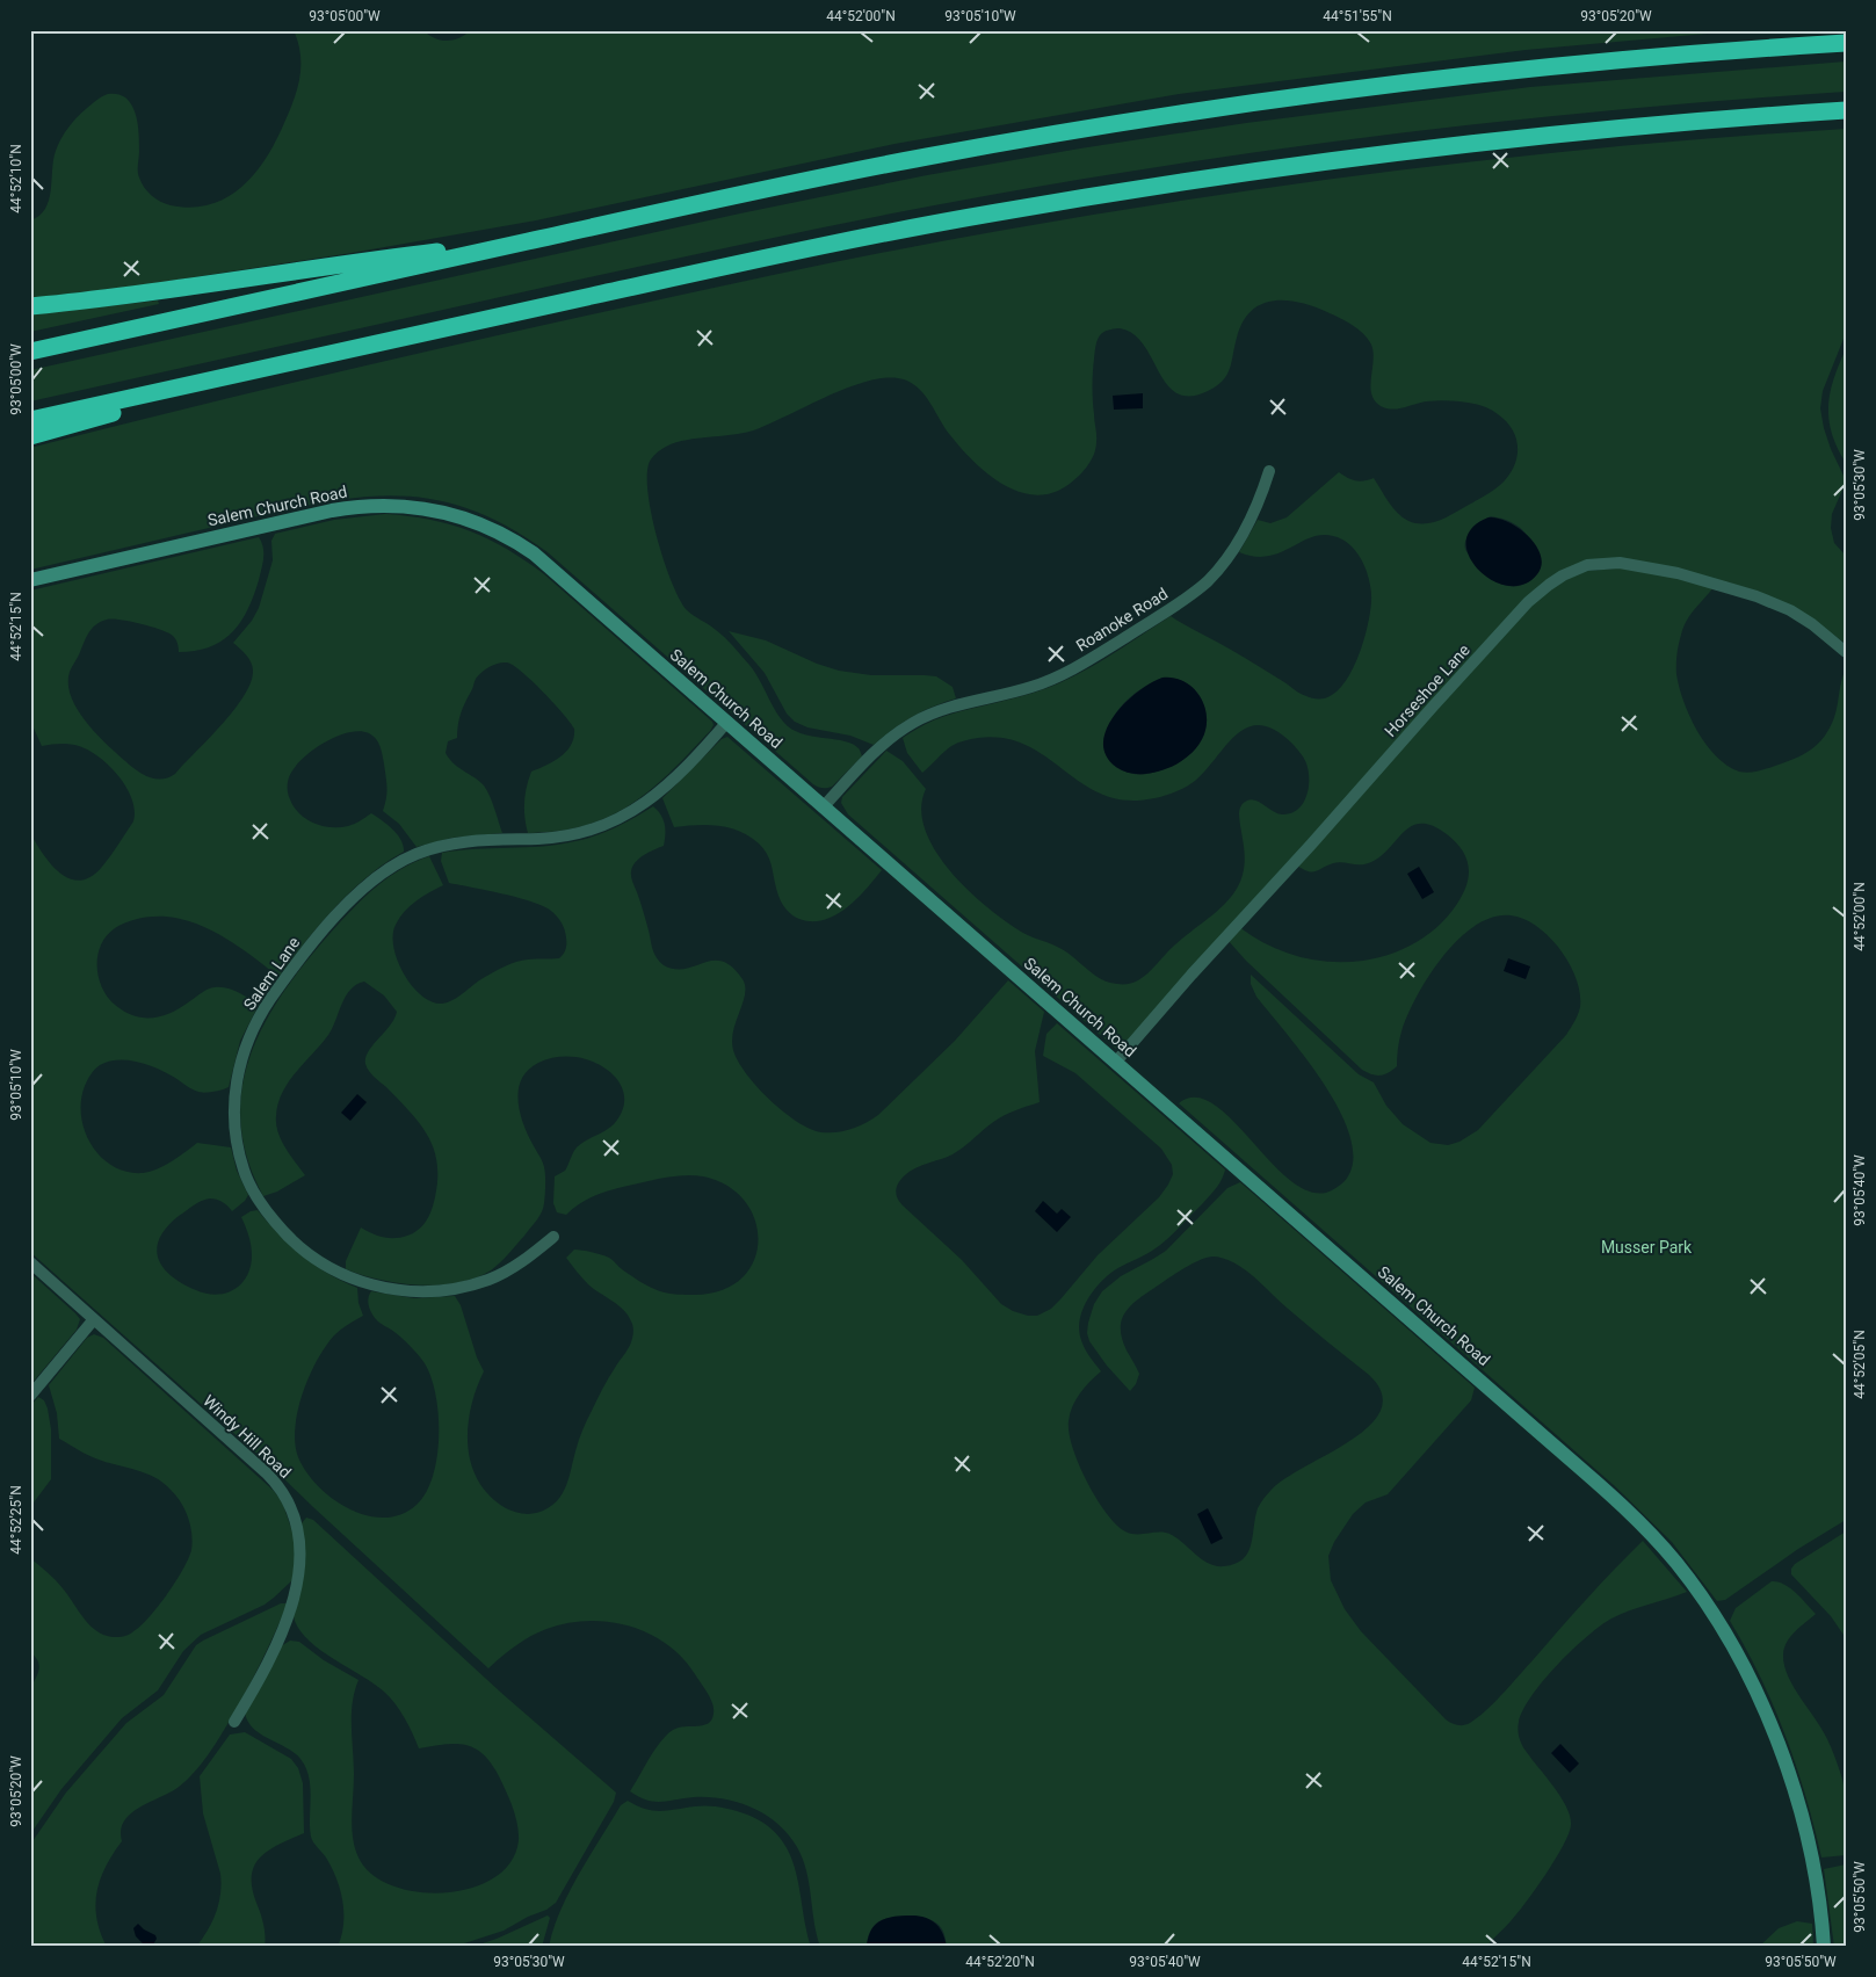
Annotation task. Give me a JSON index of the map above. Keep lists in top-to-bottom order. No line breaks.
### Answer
{"streets":{"street":["Salem Church Road","Roanoke Road","Horseshoe Lane","Salem Lane","Windy Hill Road"]},"crossings":[["Salem Church Road","Roanoke Road"],["Salem Church Road","Horseshoe Lane"],["Salem Church Road","Salem Lane"]],"parks":["Musser Park"],"coordinates":["93°05'00\"W","44°52'00\"N","93°05'10\"W","44°51'55\"N","93°05'20\"W","44°52'10\"N","93°05'30\"W","44°52'15\"N","93°05'40\"W","44°52'05\"N","44°52'25\"N","93°05'50\"W","44°52'20\"N"]}
